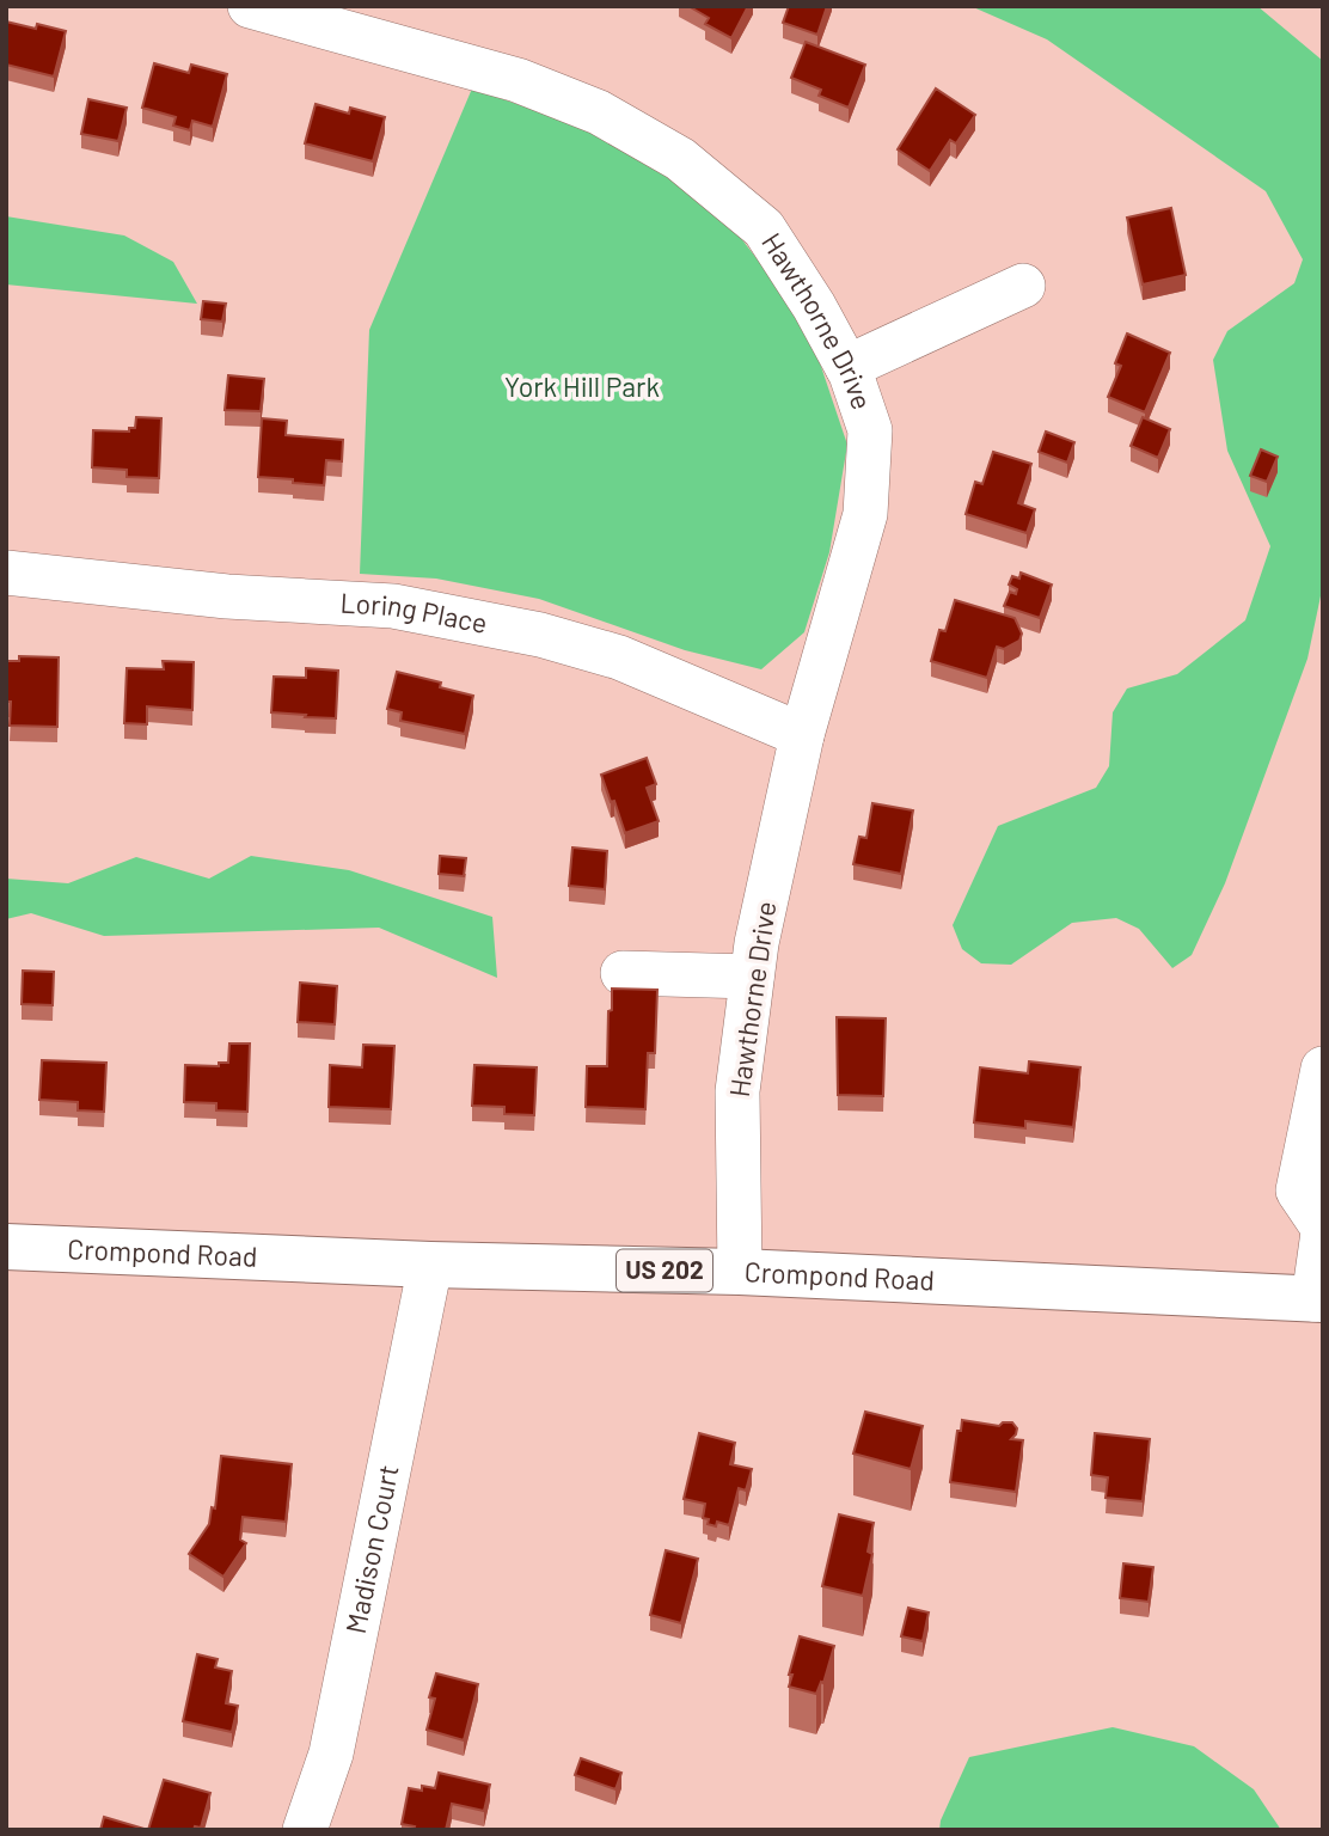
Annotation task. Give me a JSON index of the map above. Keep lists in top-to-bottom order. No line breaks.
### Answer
{"streets":{"highway":["Crompond Road","US 202"],"street":["Hawthorne Drive","Loring Place","Madison Court"]},"crossings":[["Hawthorne Drive","Loring Place"],["Hawthorne Drive","Crompond Road"],["Crompond Road","Madison Court"]],"parks":["York Hill Park"]}
